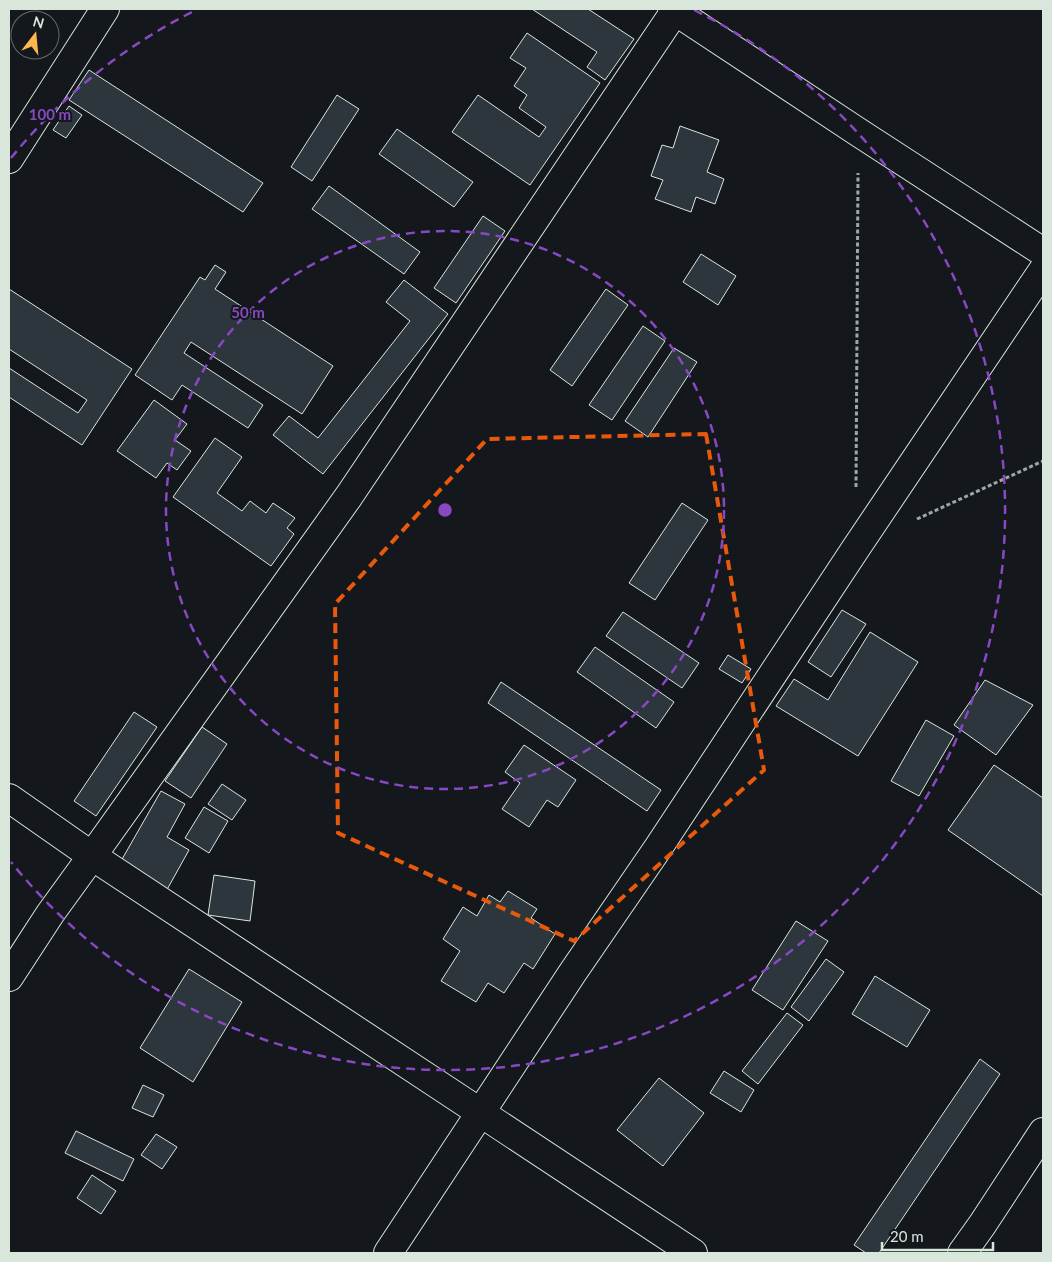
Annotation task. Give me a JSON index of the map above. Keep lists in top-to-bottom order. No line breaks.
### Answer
{"scale_bar":"20 m","north":"top","rings":["100 m","50 m"]}
